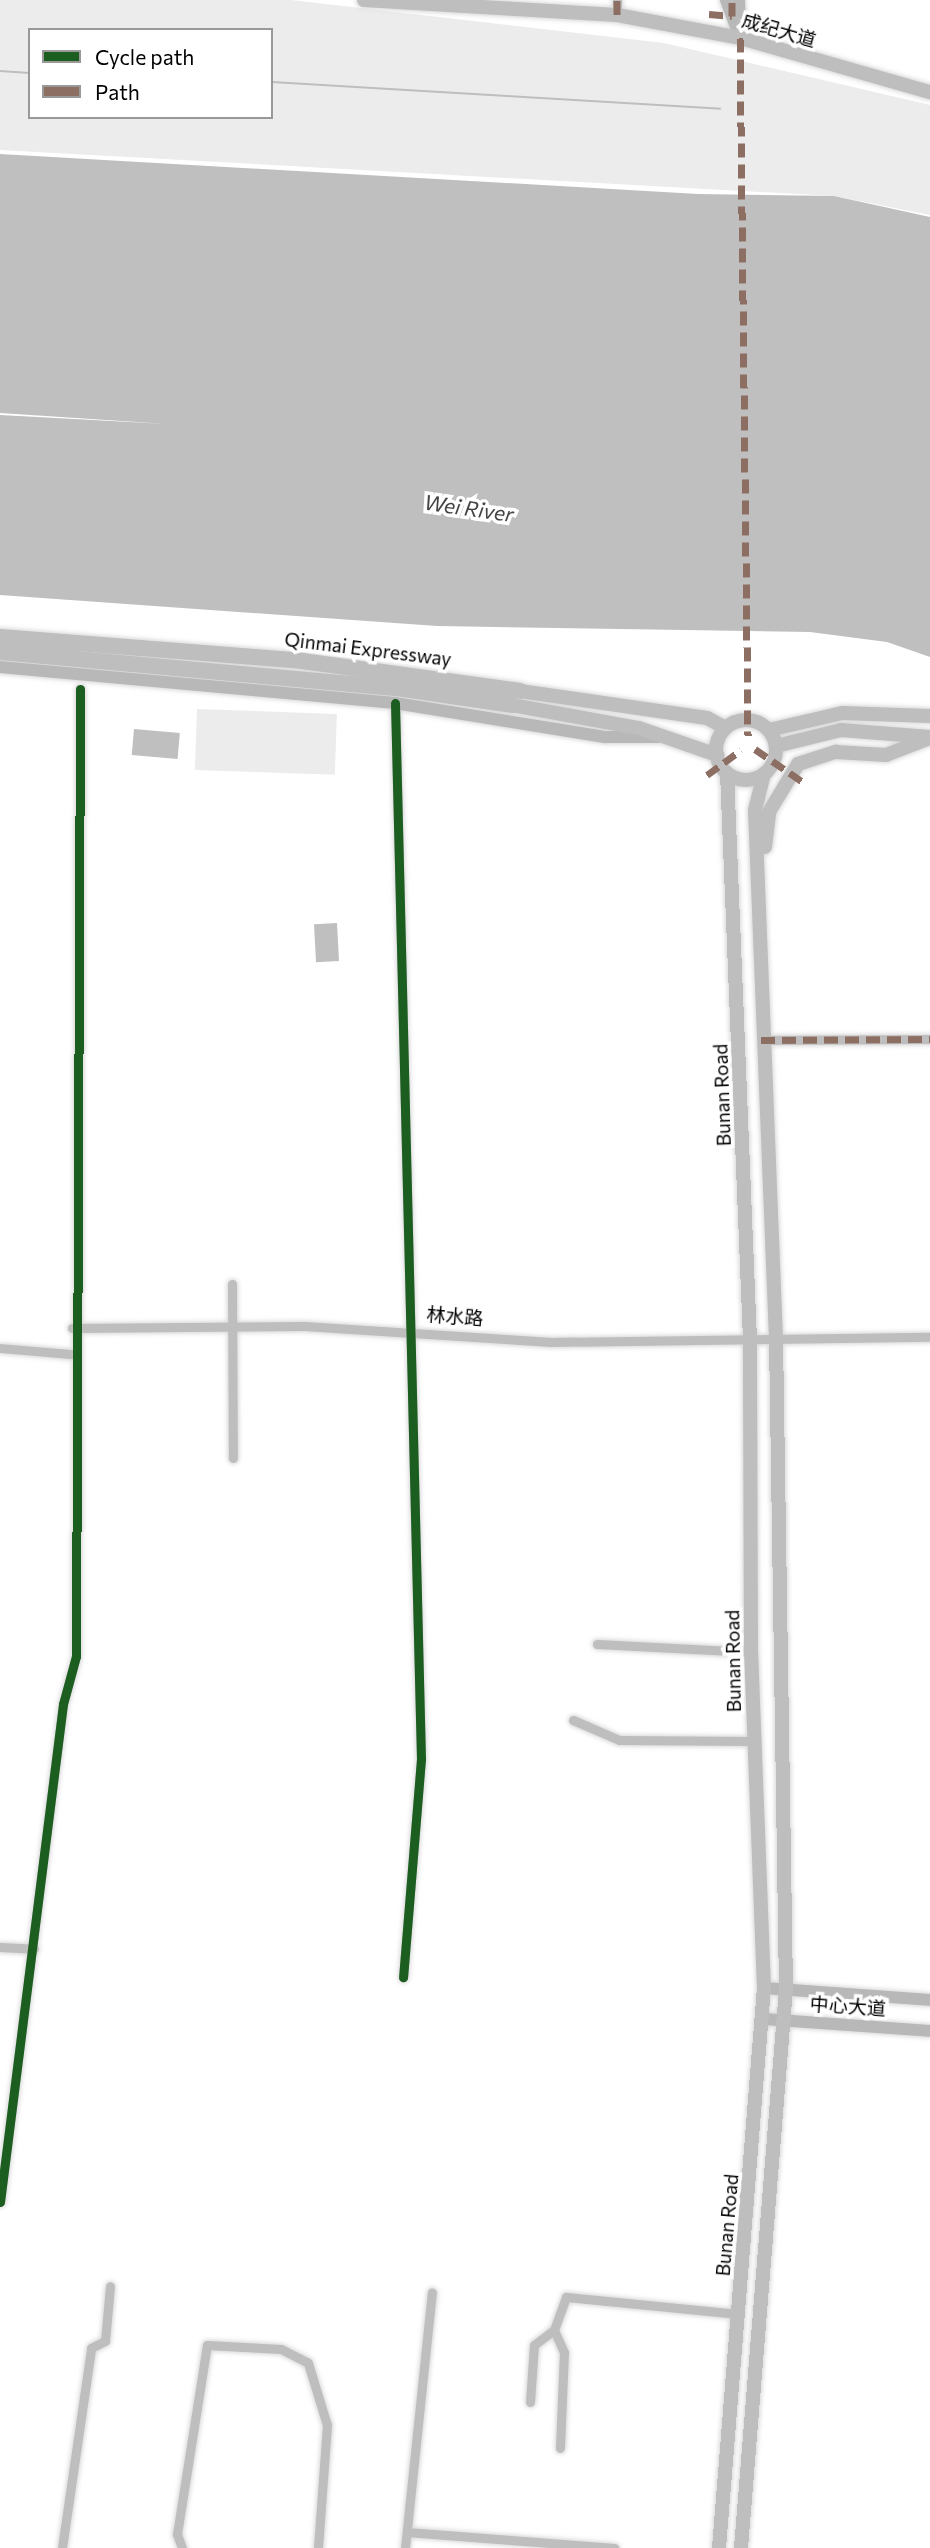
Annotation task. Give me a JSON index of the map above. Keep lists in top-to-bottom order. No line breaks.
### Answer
{"streets":{"highway":["Qinmai Expressway"],"main road":["成纪大道","Bunan Road","中心大道"],"street":["林水路"]},"crossings":[["Qinmai Expressway","Bunan Road"],["Bunan Road","林水路"],["Bunan Road","中心大道"]],"water":["Wei River"],"legend":["Cycle path","Path"]}
